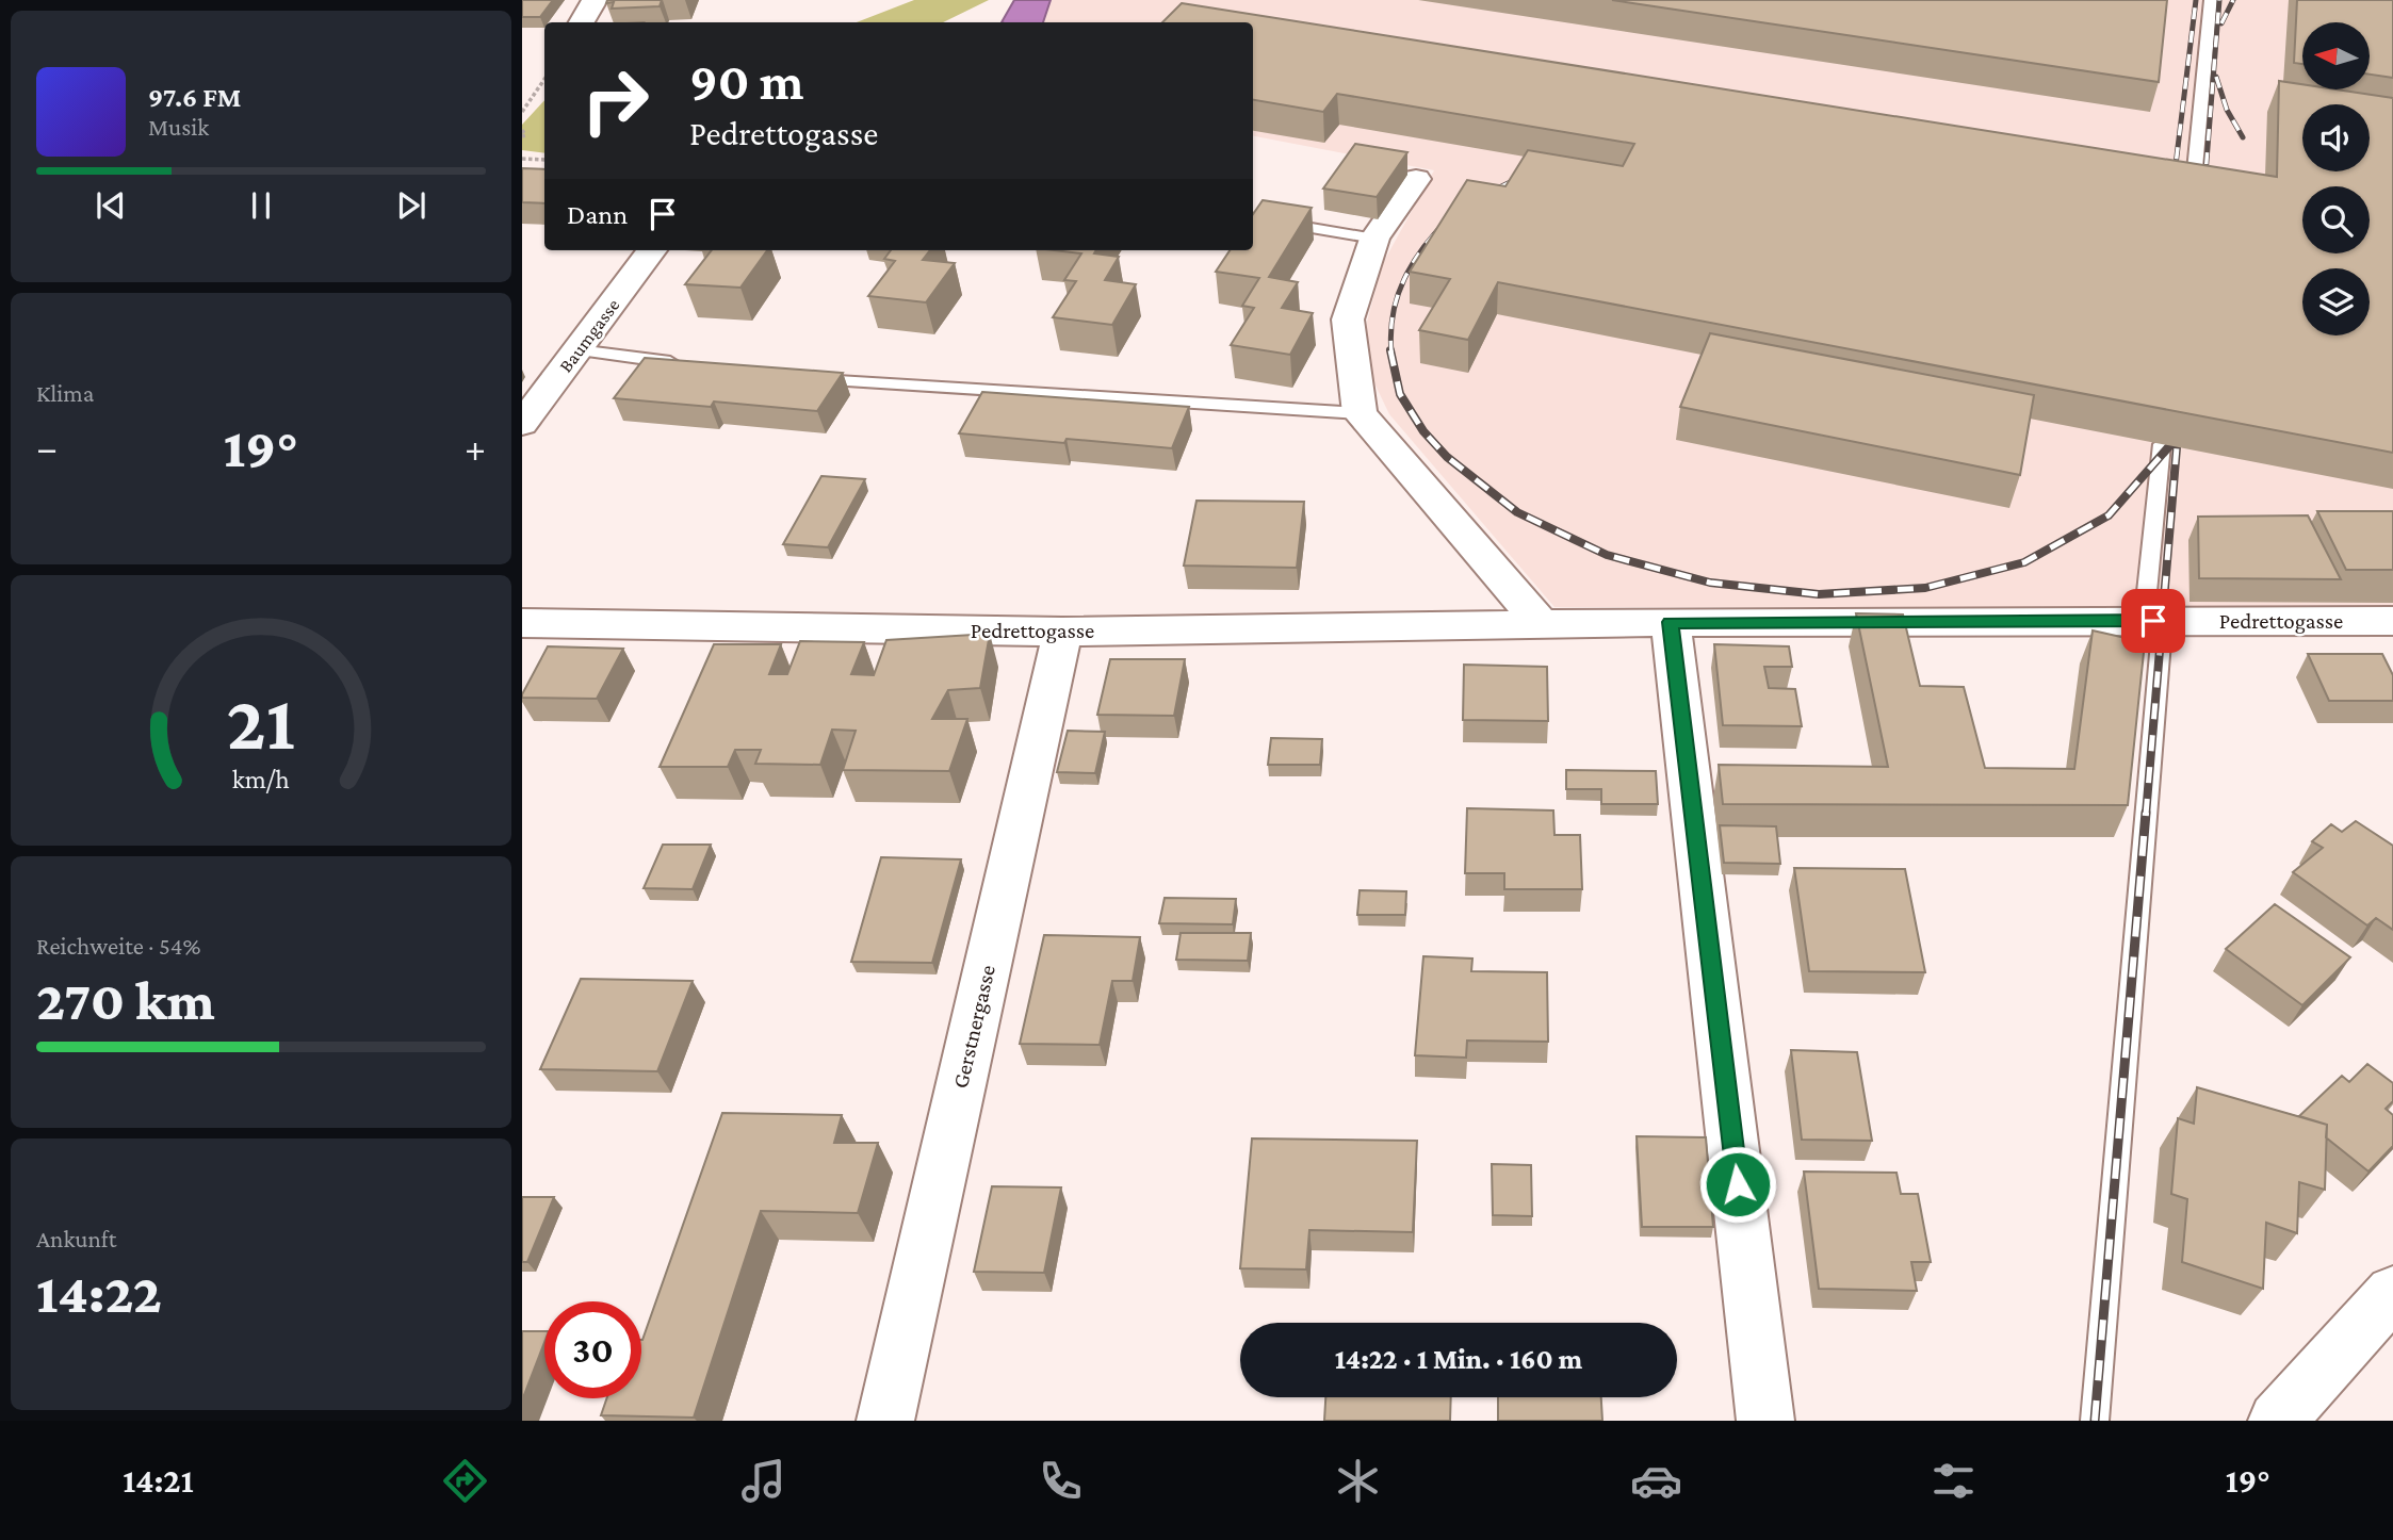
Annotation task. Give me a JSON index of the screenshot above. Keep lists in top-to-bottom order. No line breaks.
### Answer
{"streets":{"street":["Baumgasse","Pedrettogasse","Gerstnergasse"]},"crossings":[["Pedrettogasse","Gerstnergasse"]],"north":"left","page":{"turn":["90 m","Pedrettogasse"],"song":["97.6 FM","Musik"],"then":"Dann","tile":["Klima",["Reichweite · 54%","270 km"],["Ankunft","14:22"]],"heat":["−","19°","+"],"limit":"30","trip":"14:22 · 1 Min. · 160 m","tabs":["14:21","19°"],"gauge":["21","km/h"]}}
